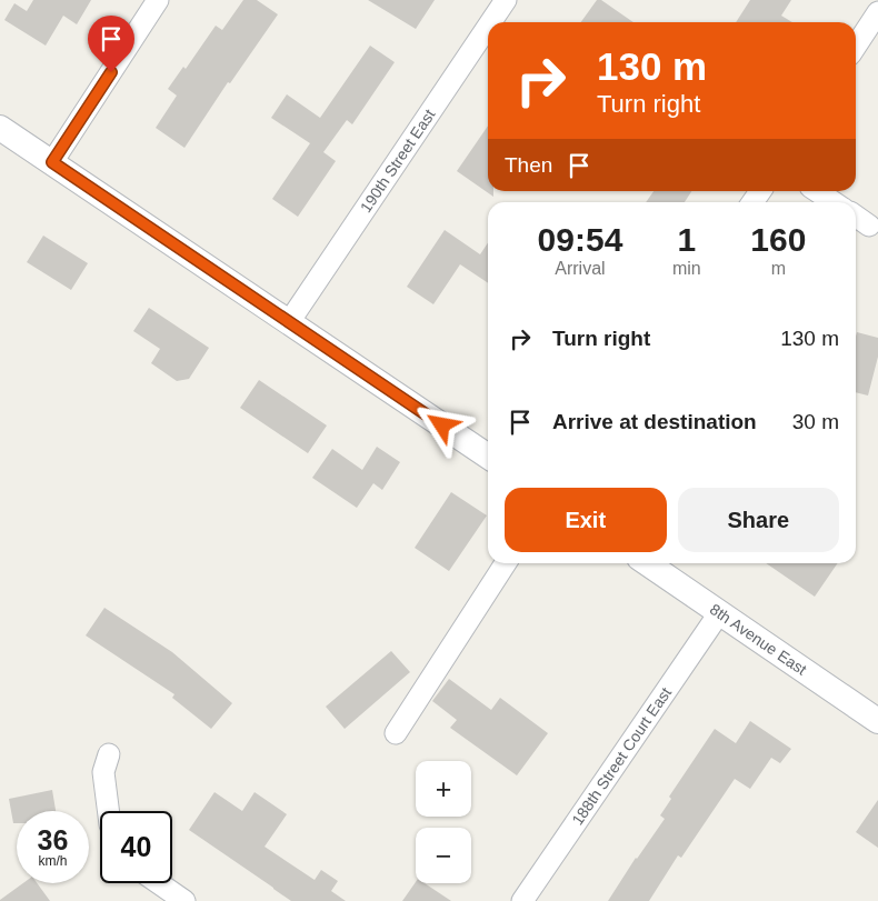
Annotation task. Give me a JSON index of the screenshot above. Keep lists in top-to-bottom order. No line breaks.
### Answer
{"streets":{"street":["190th Street East","8th Avenue East","188th Street Court East"]},"crossings":[["8th Avenue East","188th Street Court East"]],"page":{"turn":["130 m","Turn right"],"then":"Then","eta":["09:54","Arrival","1","min","160","m"],"list":[{"name":"Turn right","value":"130 m"},{"name":"Arrive at destination","value":"30 m"}],"buttons":["Exit","Share"],"map_buttons":["+","−"],"speed":"36 km/h","limit":"40"}}
